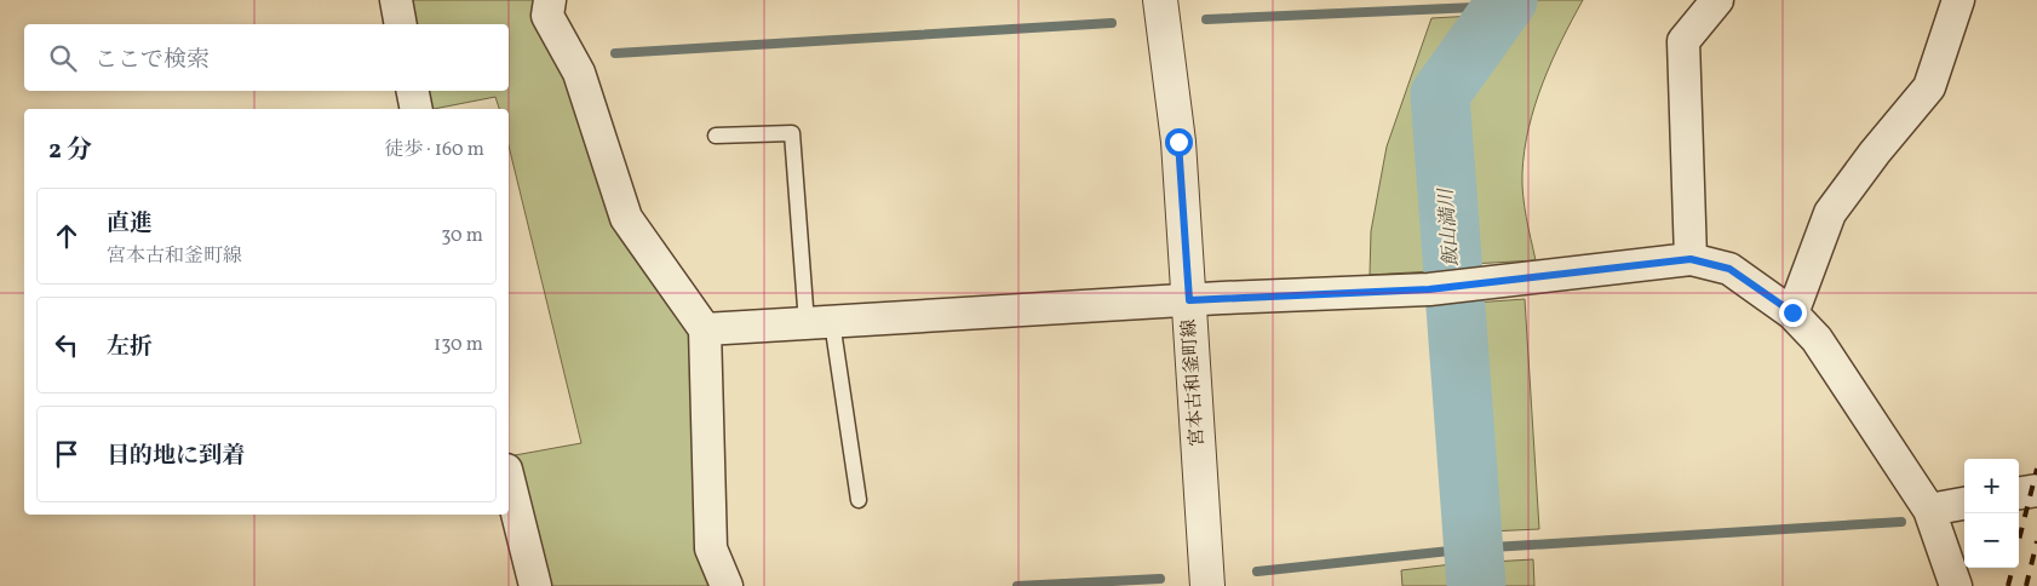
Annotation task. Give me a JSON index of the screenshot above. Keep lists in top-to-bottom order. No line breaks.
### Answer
{"streets":{"street":["宮本古和釜町線"]},"water":["飯山満川"],"page":{"search":"ここで検索","heading":["2 分","徒歩 · 160 m"],"list":[["直進","宮本古和釜町線","30 m"],["左折","130 m"],"目的地に到着"],"map_buttons":["+","−"]}}
